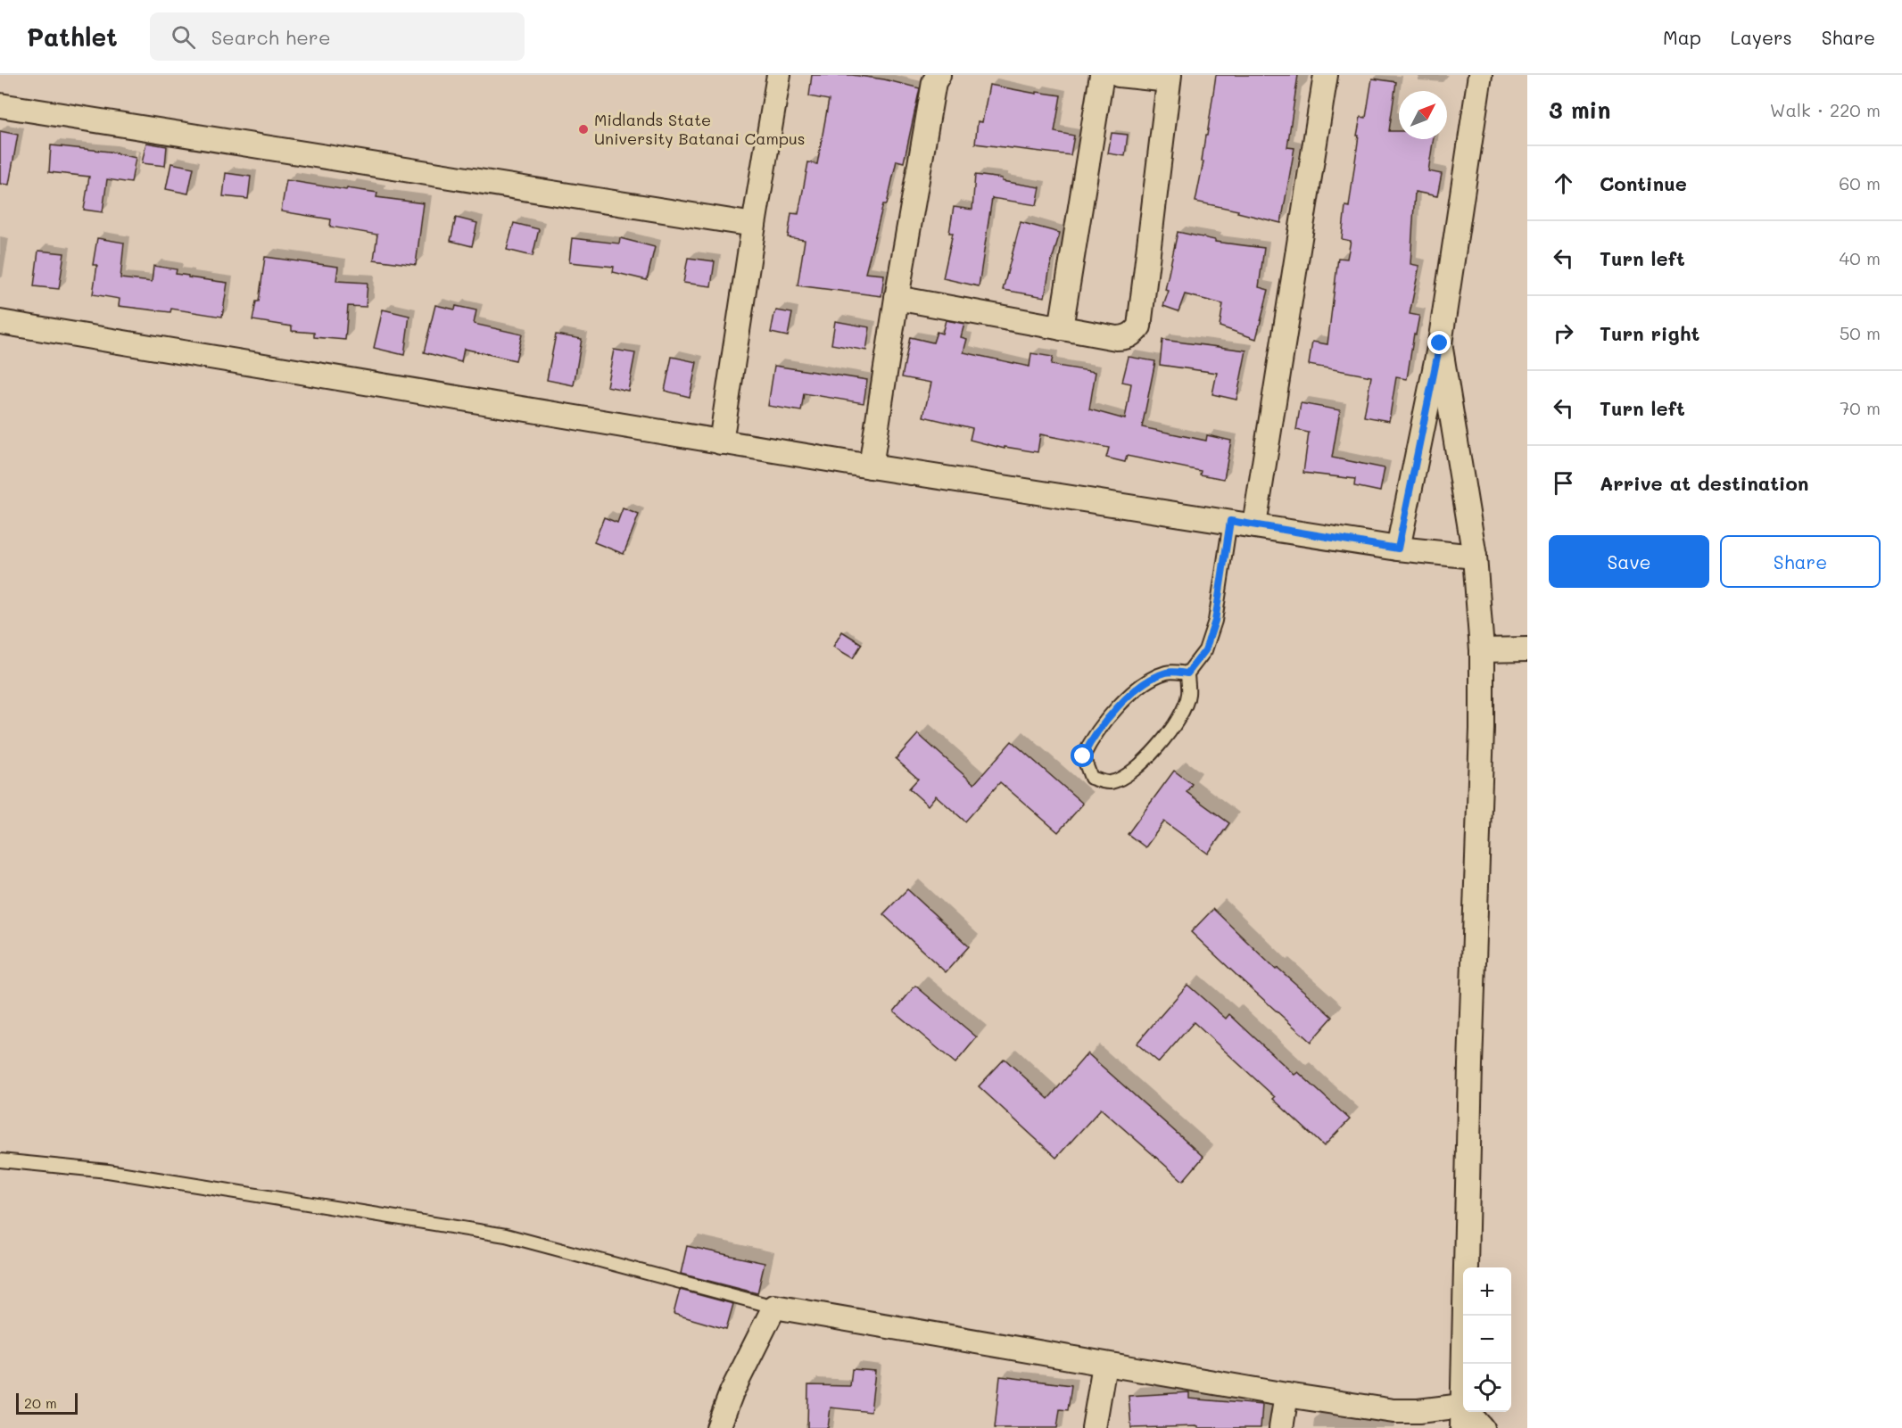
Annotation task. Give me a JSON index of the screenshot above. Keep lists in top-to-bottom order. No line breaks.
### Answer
{"places":["Midlands State University Batanai Campus"],"scale_bar":"20 m","north":"top right","page":{"header":"Pathlet","search":"Search here","nav":["Map","Layers","Share"],"heading":["3 min","Walk · 220 m"],"list":[["Continue","60 m"],["Turn left","40 m"],["Turn right","50 m"],["Turn left","70 m"],"Arrive at destination"],"buttons":["Save","Share"],"map_buttons":["+","−"],"scale":"20 m"}}
